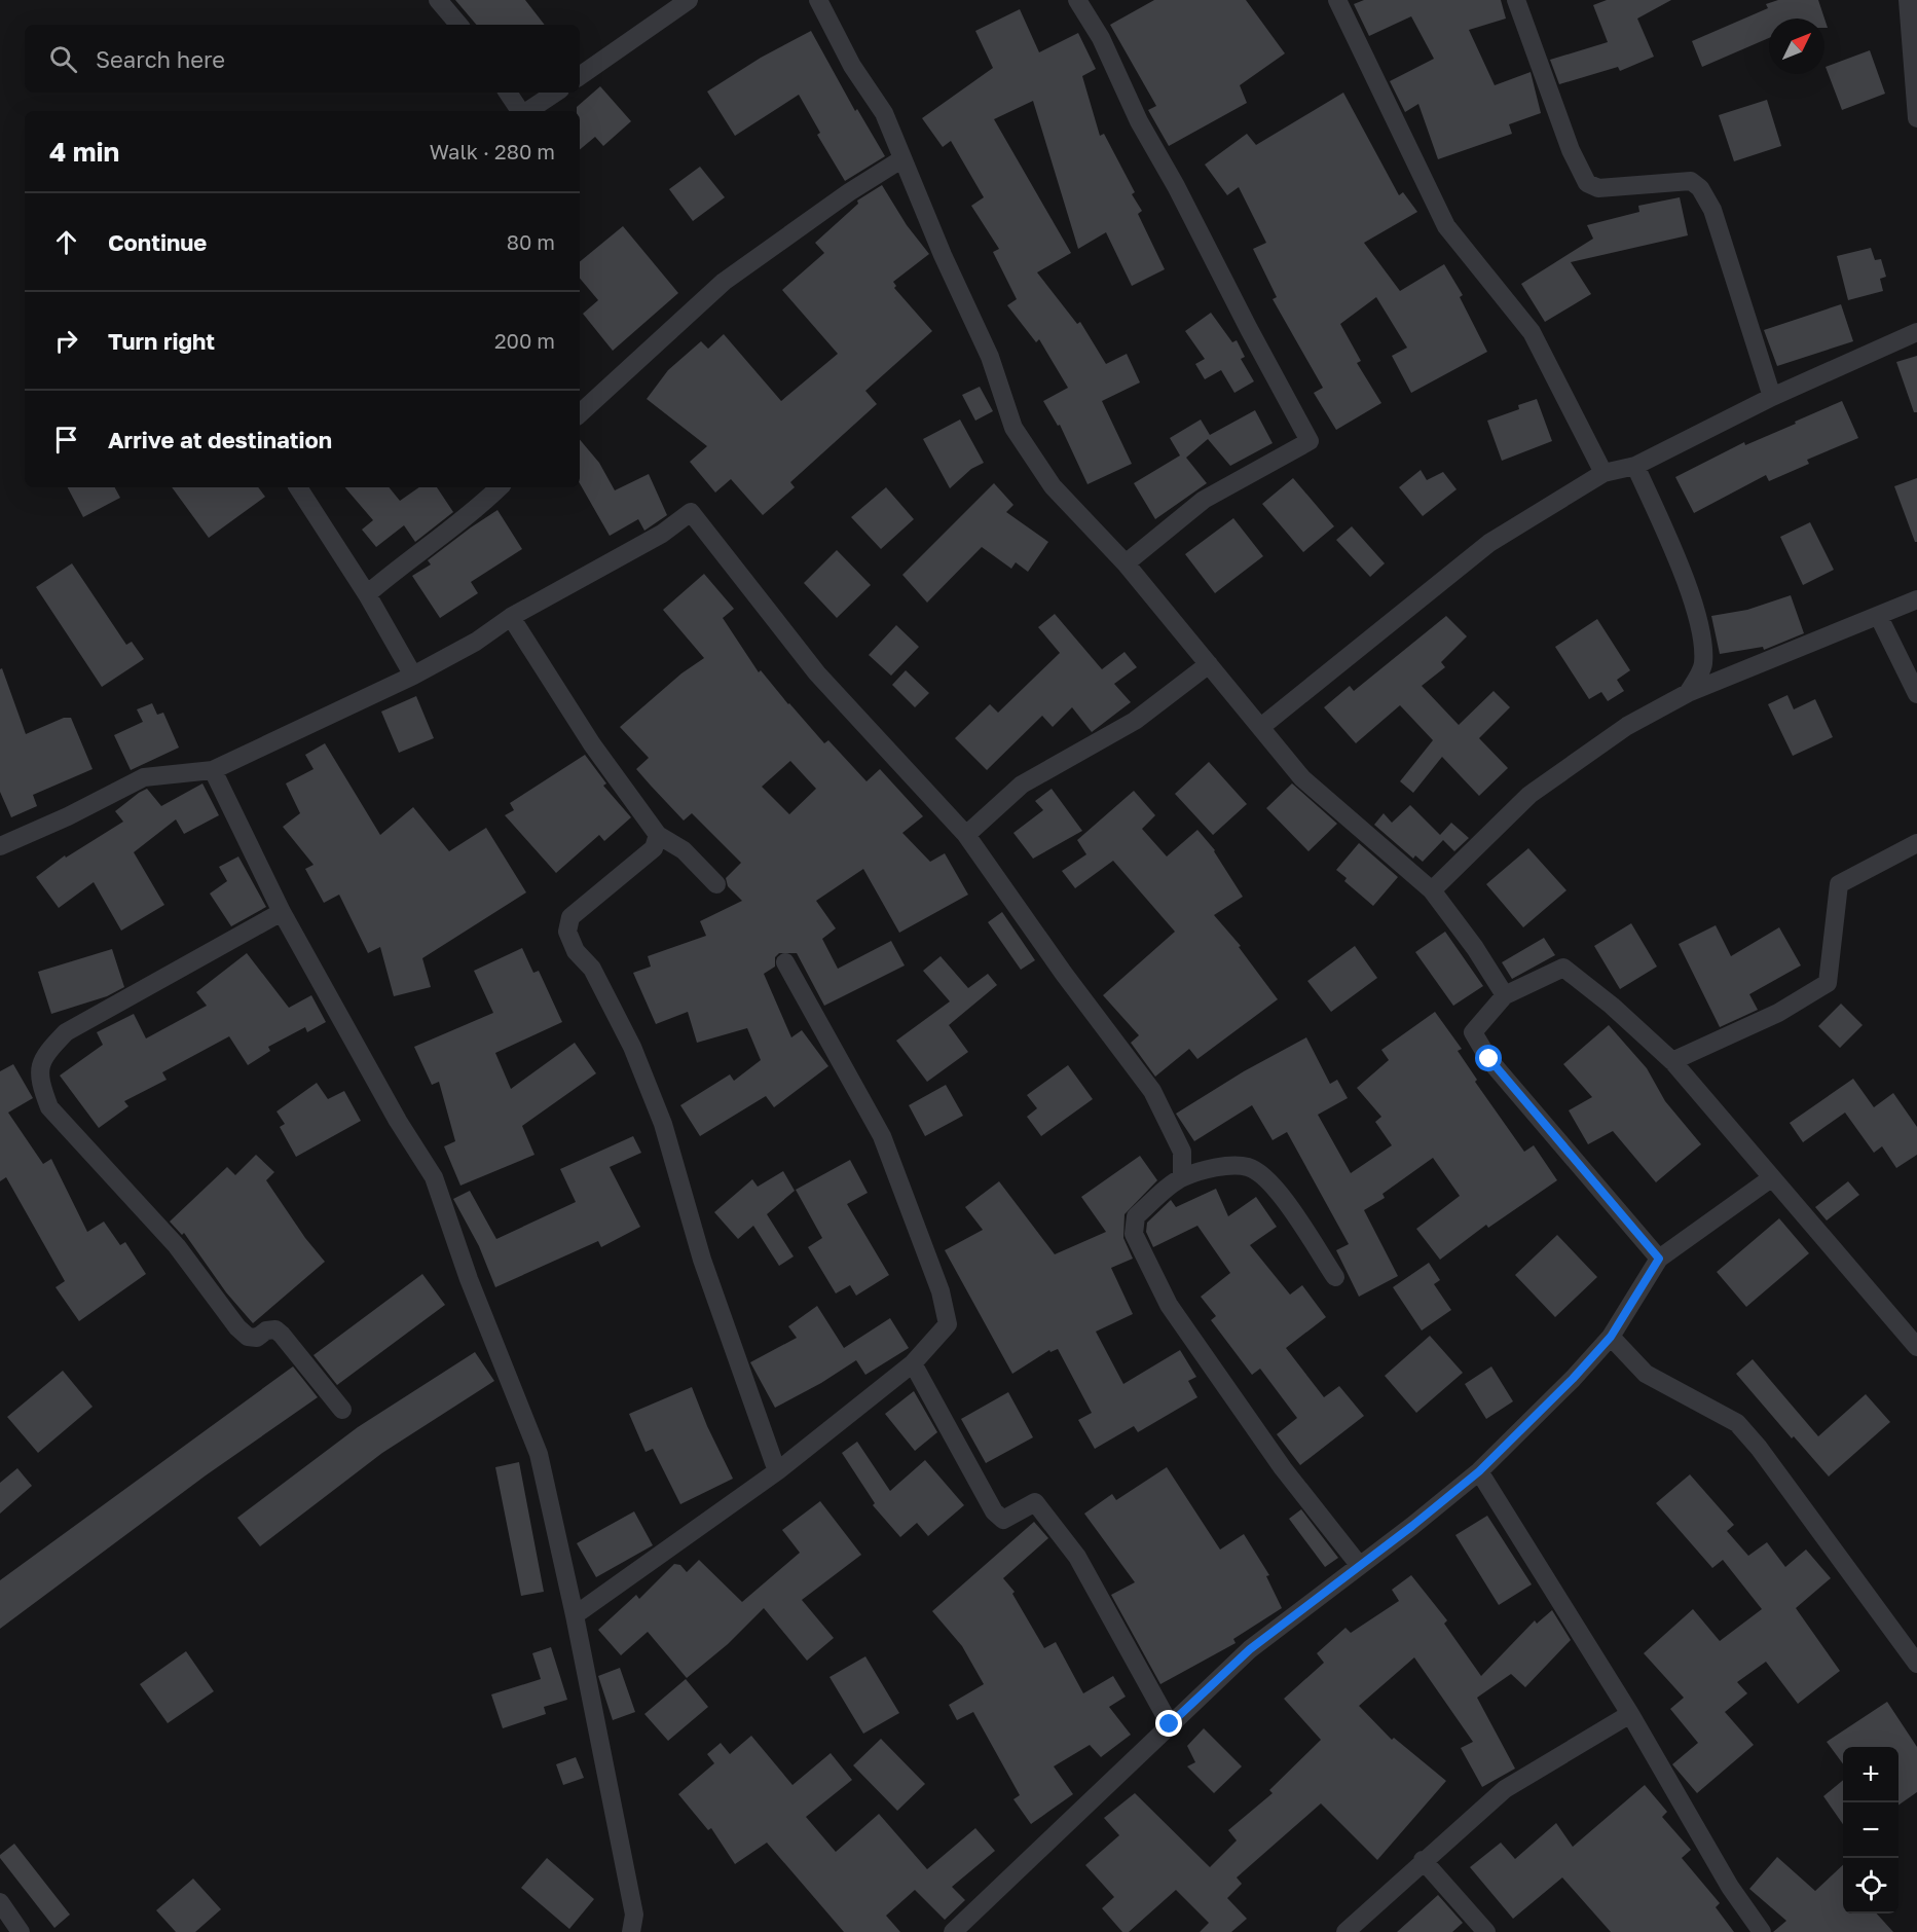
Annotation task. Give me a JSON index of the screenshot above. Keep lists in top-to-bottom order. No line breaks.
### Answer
{"north":"top right","page":{"search":"Search here","heading":["4 min","Walk · 280 m"],"list":[["Continue","80 m"],["Turn right","200 m"],"Arrive at destination"],"map_buttons":["+","−"]}}
